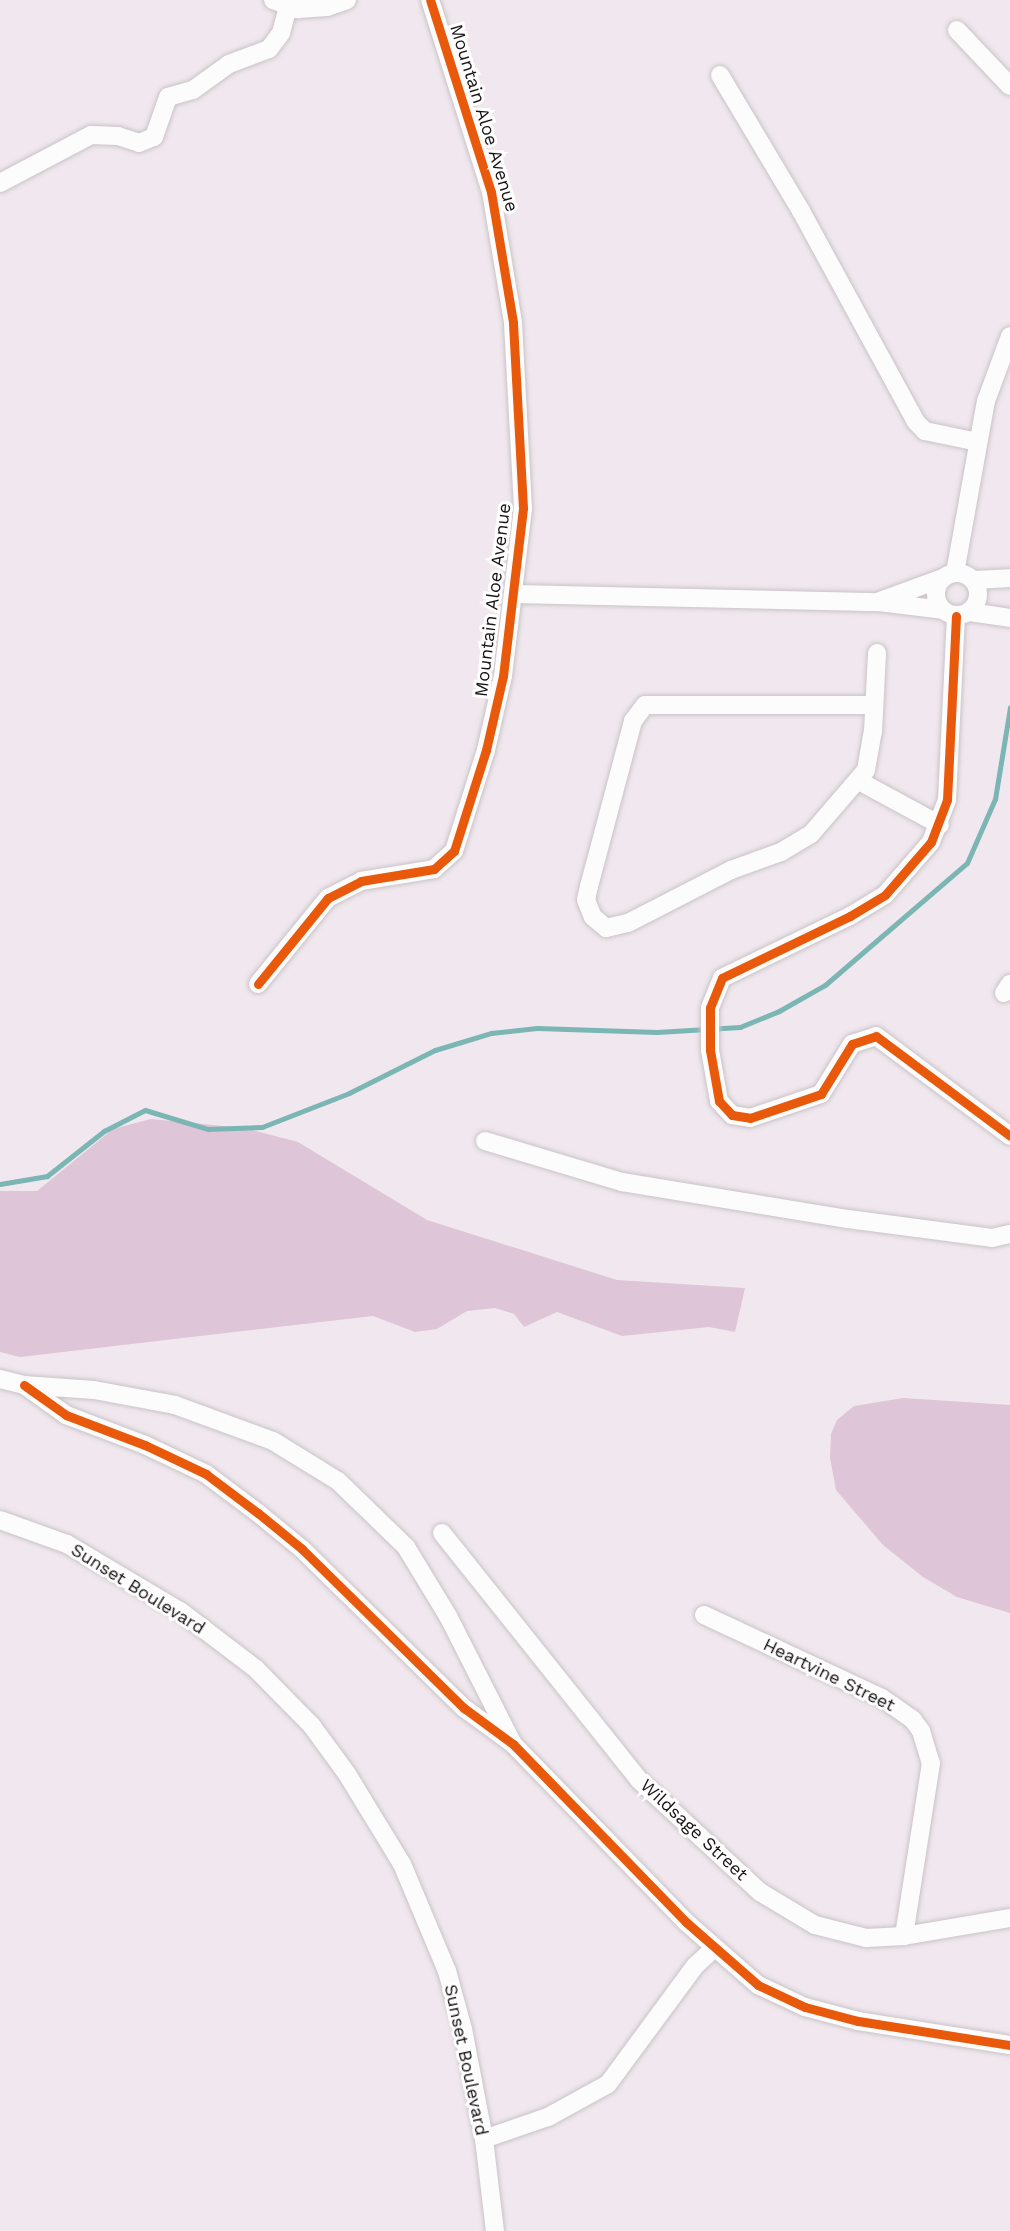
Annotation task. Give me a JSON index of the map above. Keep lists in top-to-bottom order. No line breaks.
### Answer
{"streets":{"street":["Mountain Aloe Avenue","Sunset Boulevard","Heartvine Street","Wildsage Street"]},"crossings":[["Heartvine Street","Wildsage Street"]]}
